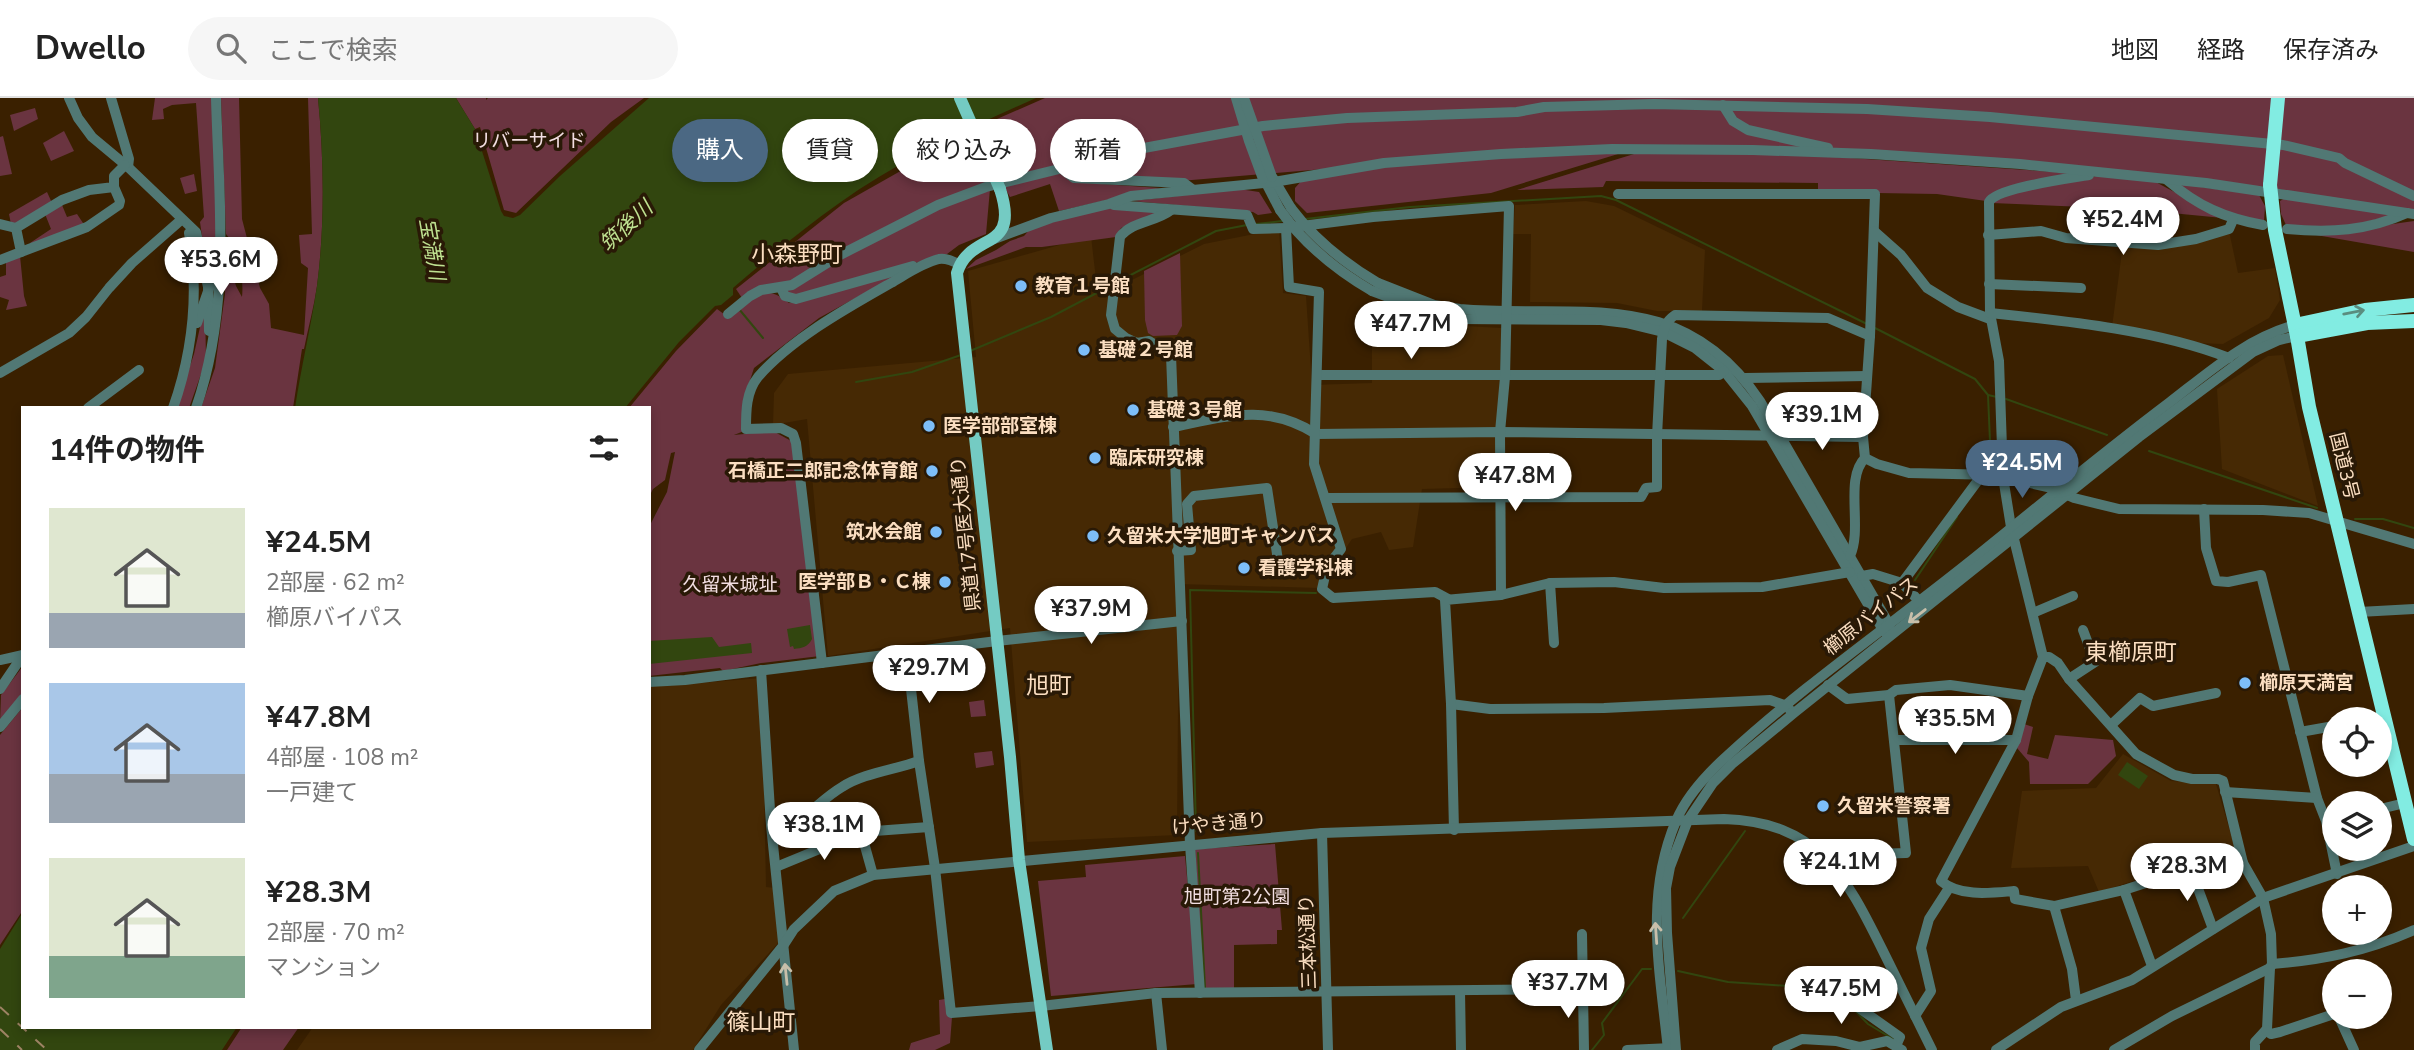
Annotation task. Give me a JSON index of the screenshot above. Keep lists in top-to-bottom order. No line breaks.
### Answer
{"streets":{"highway":["国道3号"],"main road":["県道17号医大通り"],"street":["櫛原バイパス","けやき通り","三本松通り"]},"crossings":[["国道3号","櫛原バイパス"],["県道17号医大通り","けやき通り"],["櫛原バイパス","けやき通り"],["けやき通り","三本松通り"]],"districts":["小森野町","東櫛原町","旭町","篠山町"],"water":["筑後川","宝満川"],"parks":["リバーサイド","久留米城址","旭町第2公園"],"places":["教育１号館","基礎２号館","基礎３号館","医学部部室棟","臨床研究棟","石橋正二郎記念体育館","筑水会館","久留米大学旭町キャンパス","看護学科棟","医学部Ｂ・Ｃ棟","櫛原天満宮","久留米警察署"],"page":{"header":"Dwello","search":"ここで検索","nav":["地図","経路","保存済み"],"chip":["購入","賃貸","絞り込み","新着"],"price":["¥52.4M","¥53.6M","¥47.7M","¥39.1M","¥24.5M","¥47.8M","¥37.9M","¥29.7M","¥35.5M","¥38.1M","¥24.1M","¥28.3M","¥37.7M","¥47.5M"],"heading":"14件の物件","list":[{"name":"¥24.5M","note":"2部屋 · 62 m² · 櫛原バイパス"},{"name":"¥47.8M","note":"4部屋 · 108 m² · 一戸建て"},{"name":"¥28.3M","note":"2部屋 · 70 m² · マンション"}],"map_buttons":["+","−"]}}
